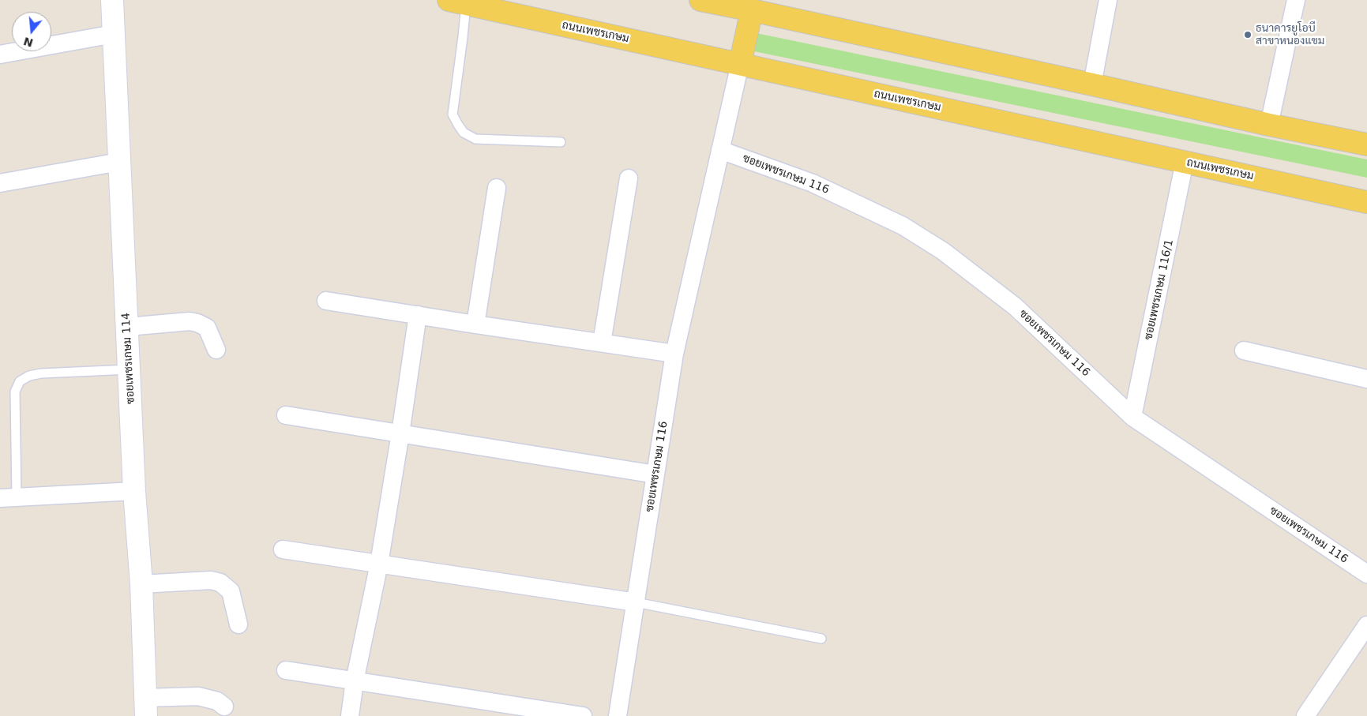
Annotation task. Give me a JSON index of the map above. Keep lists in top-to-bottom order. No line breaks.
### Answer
{"streets":{"main road":["ถนนเพชรเกษม"],"street":["ซอยเพชรเกษม 116","ซอยเพชรเกษม 116/1","ซอยเพชรเกษม 114"]},"crossings":[["ถนนเพชรเกษม","ซอยเพชรเกษม 116"],["ถนนเพชรเกษม","ซอยเพชรเกษม 116/1"],["ซอยเพชรเกษม 116","ซอยเพชรเกษม 116/1"]],"places":["ธนาคารยูโอบี สาขาหนองแขม"],"north":"bottom"}
